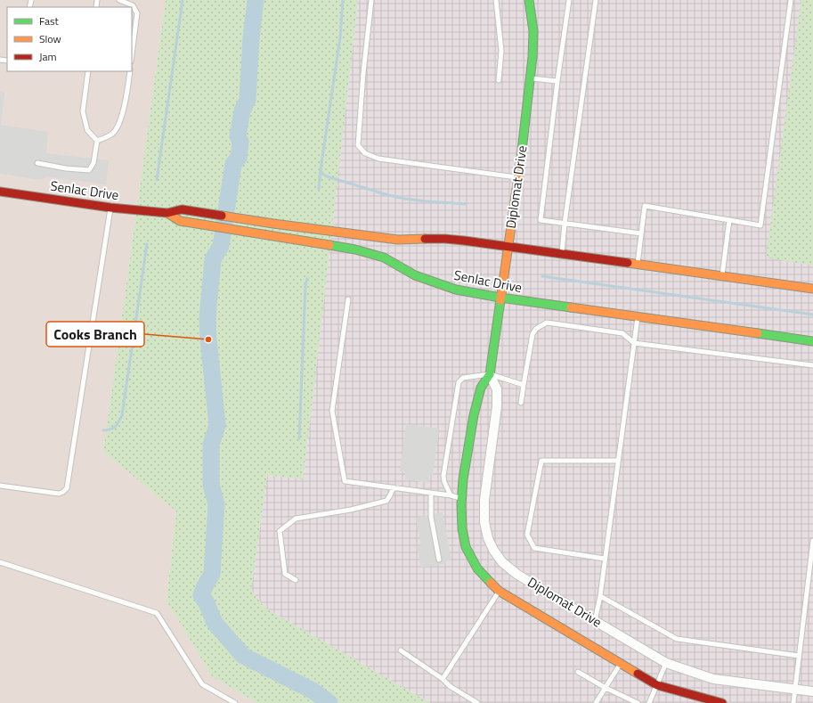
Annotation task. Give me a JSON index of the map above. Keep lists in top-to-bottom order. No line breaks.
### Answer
{"streets":{"street":["Diplomat Drive","Senlac Drive"]},"crossings":[["Diplomat Drive","Senlac Drive"]],"places":["Cooks Branch"],"legend":["Fast","Slow","Jam"]}
